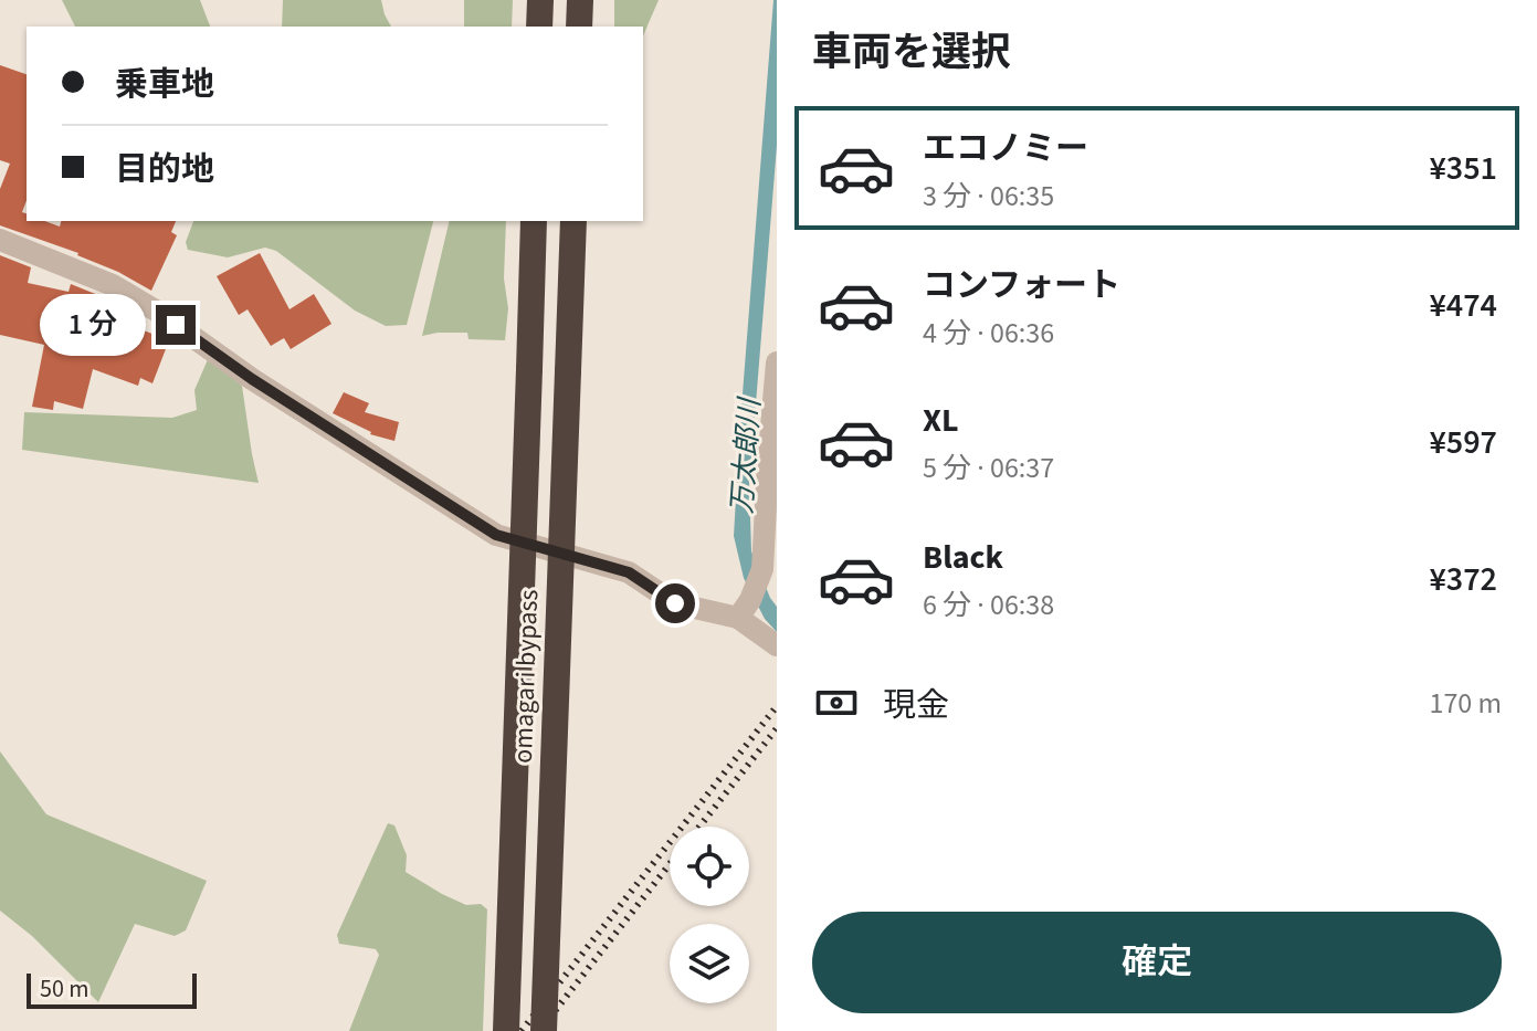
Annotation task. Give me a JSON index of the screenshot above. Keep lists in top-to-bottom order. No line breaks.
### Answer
{"streets":{"highway":["omagari bypass"]},"water":["万太郎川"],"scale_bar":"50 m","page":{"heading":"車両を選択","banner":["乗車地","目的地"],"list":[{"name":"エコノミー","note":"3 分 · 06:35","value":"¥351"},{"name":"コンフォート","note":"4 分 · 06:36","value":"¥474"},{"name":"XL","note":"5 分 · 06:37","value":"¥597"},{"name":"Black","note":"6 分 · 06:38","value":"¥372"}],"bubble":"1 分","pay":["現金","170 m"],"buttons":"確定","scale":"50 m"}}
